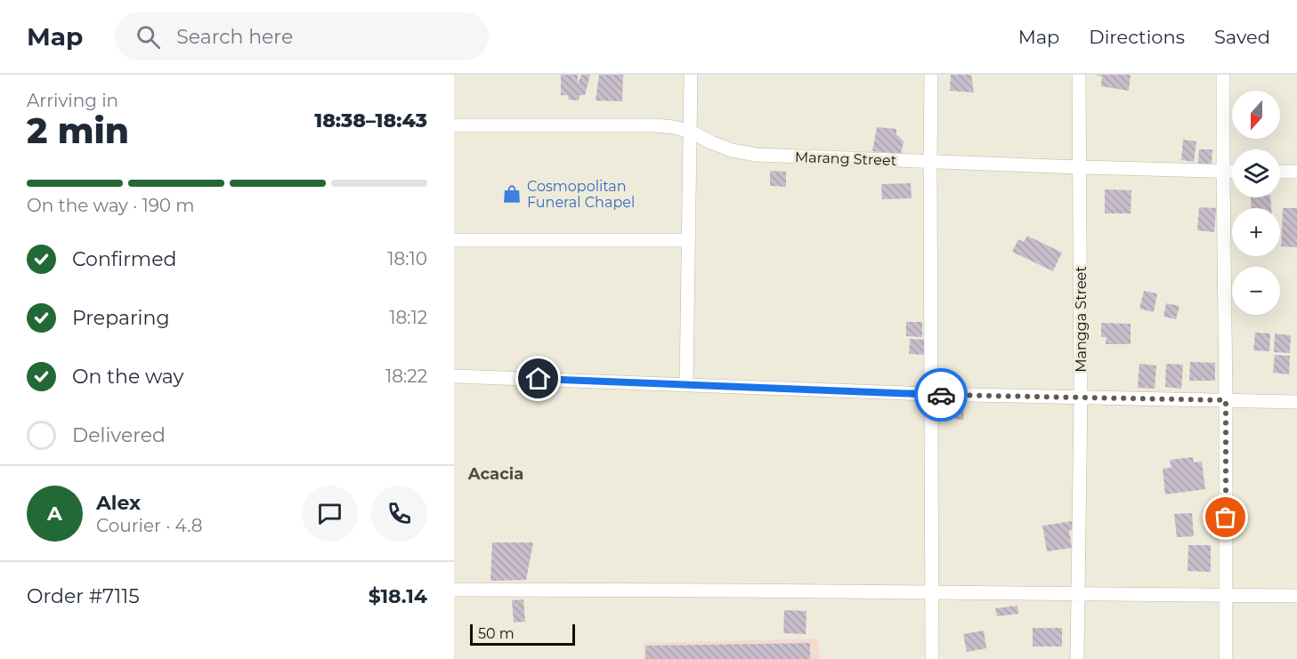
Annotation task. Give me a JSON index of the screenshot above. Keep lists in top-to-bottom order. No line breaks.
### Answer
{"streets":{"street":["Marang Street","Mangga Street"]},"crossings":[["Marang Street","Mangga Street"]],"districts":["Acacia"],"places":{"shop":["Cosmopolitan Funeral Chapel"]},"scale_bar":"50 m","north":"bottom","page":{"header":"Map","search":"Search here","nav":["Map","Directions","Saved"],"heading":["2 min","Arriving in","18:38–18:43"],"panel":["Alex","Courier · 4.8","Order #7115","$18.14"],"map_buttons":["+","−"],"bar":"On the way · 190 m","list":[["Confirmed","18:10"],["Preparing","18:12"],["On the way","18:22"],"Delivered"],"round":"A","scale":"50 m"}}
